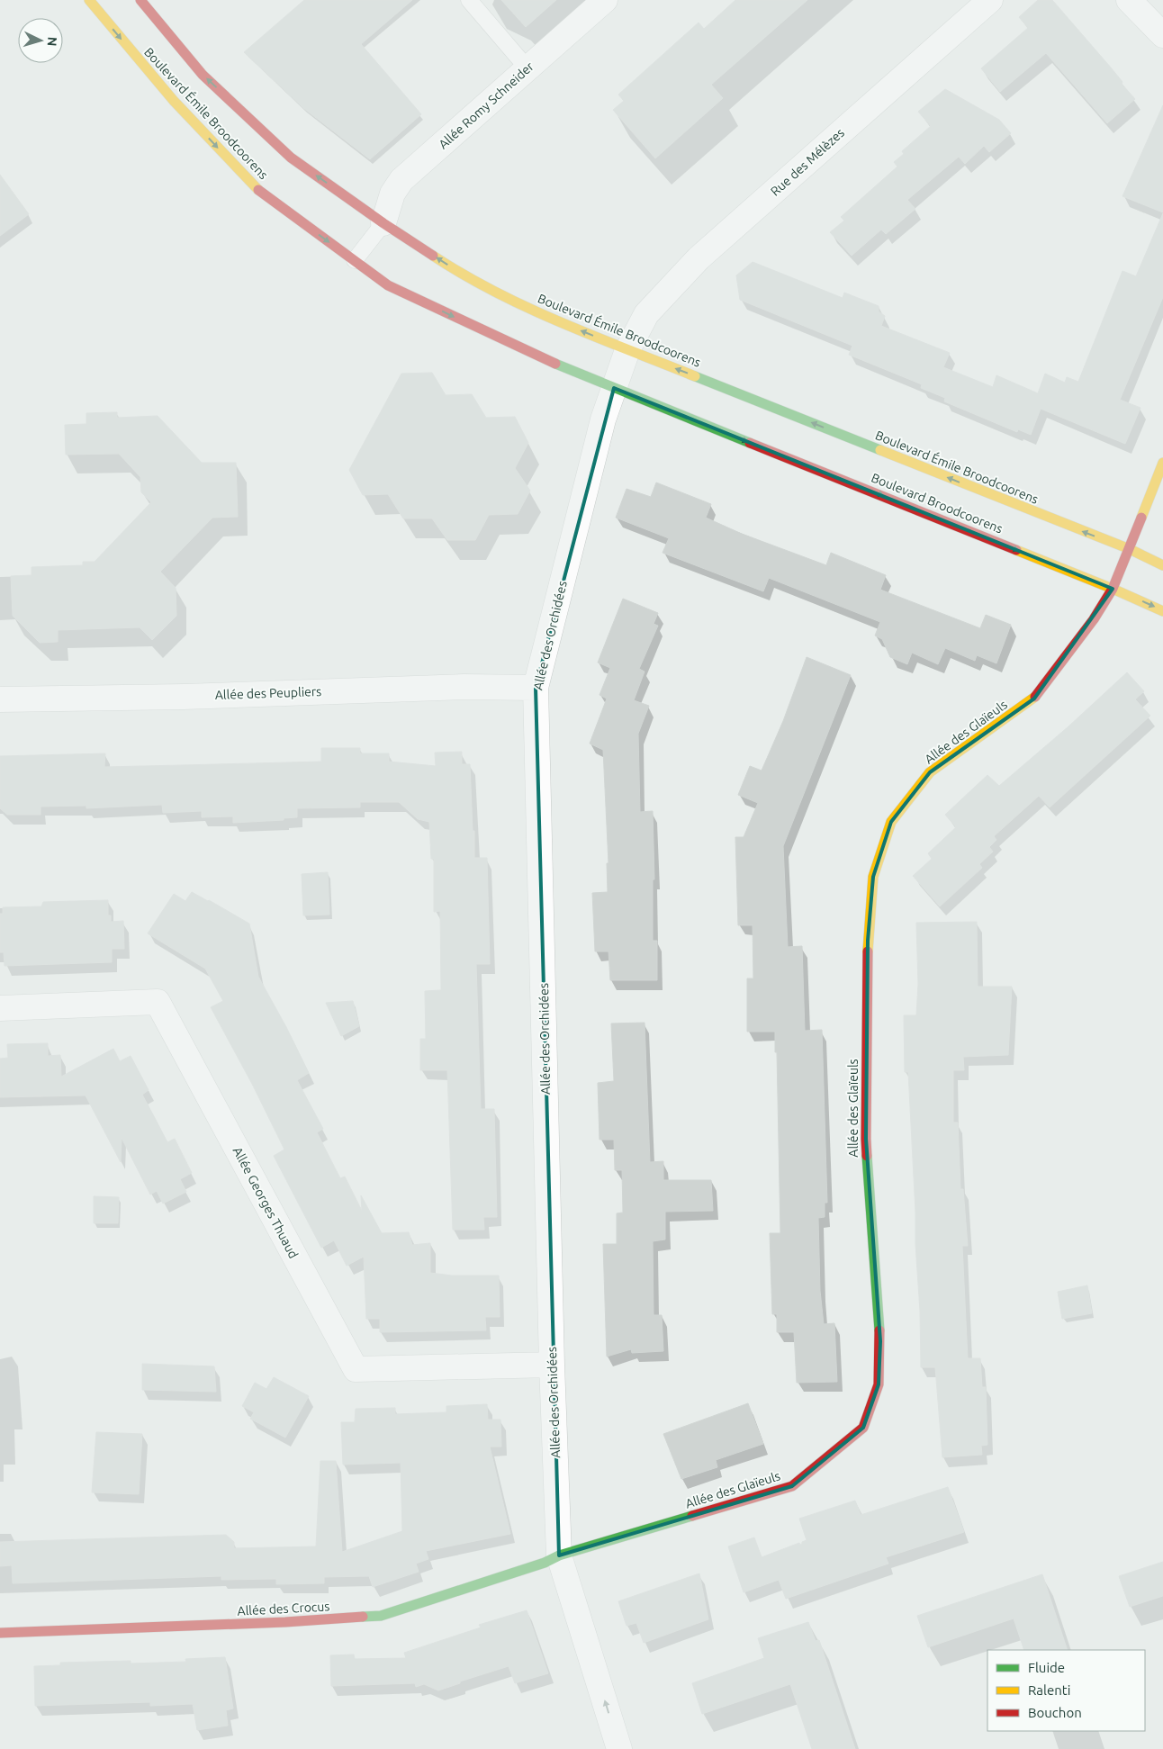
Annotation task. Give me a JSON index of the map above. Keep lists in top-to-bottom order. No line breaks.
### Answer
{"streets":{"street":["Allée Romy Schneider","Boulevard Émile Broodcoorens","Rue des Mélèzes","Boulevard Broodcoorens","Allée des Orchidées","Allée des Peupliers","Allée des Glaïeuls","Allée Georges Thuaud","Allée des Crocus"]},"crossings":[["Allée Romy Schneider","Boulevard Émile Broodcoorens"],["Boulevard Émile Broodcoorens","Rue des Mélèzes"],["Boulevard Émile Broodcoorens","Boulevard Broodcoorens"],["Boulevard Émile Broodcoorens","Allée des Orchidées"],["Boulevard Émile Broodcoorens","Allée des Glaïeuls"],["Rue des Mélèzes","Allée des Orchidées"],["Boulevard Broodcoorens","Allée des Glaïeuls"],["Allée des Orchidées","Allée des Peupliers"],["Allée des Orchidées","Allée des Glaïeuls"],["Allée des Orchidées","Allée Georges Thuaud"],["Allée des Orchidées","Allée des Crocus"],["Allée des Glaïeuls","Allée des Crocus"]],"one_way":["Boulevard Broodcoorens"],"legend":["Fluide","Ralenti","Bouchon"],"north":"right"}
